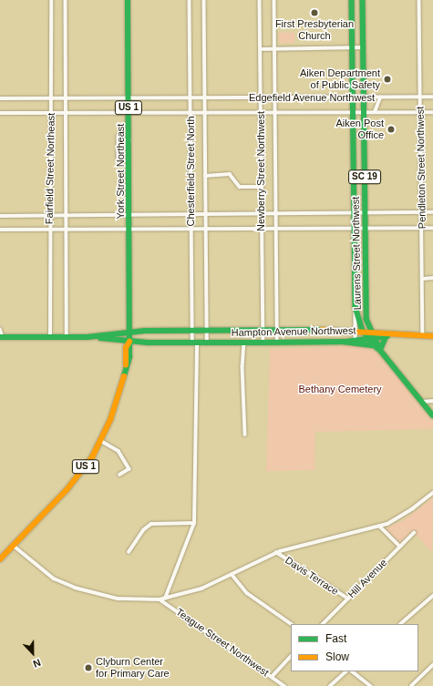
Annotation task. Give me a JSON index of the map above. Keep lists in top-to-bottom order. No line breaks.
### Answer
{"streets":{"main road":["US 1","York Street Northeast","SC 19","Laurens Street Northwest","Hampton Avenue Northwest"],"street":["Edgefield Avenue Northwest","Pendleton Street Northwest","Fairfield Street Northeast","Chesterfield Street North","Newberry Street Northwest","Davis Terrace","Hill Avenue","Teague Street Northwest"]},"crossings":[["Edgefield Avenue Northwest","Pendleton Street Northwest"],["Edgefield Avenue Northwest","Fairfield Street Northeast"],["Edgefield Avenue Northwest","York Street Northeast"],["Edgefield Avenue Northwest","Chesterfield Street North"],["Edgefield Avenue Northwest","Newberry Street Northwest"],["Edgefield Avenue Northwest","Laurens Street Northwest"],["Pendleton Street Northwest","Hampton Avenue Northwest"],["York Street Northeast","Hampton Avenue Northwest"],["Chesterfield Street North","Hampton Avenue Northwest"],["Newberry Street Northwest","Hampton Avenue Northwest"],["Laurens Street Northwest","Hampton Avenue Northwest"],["Davis Terrace","Hill Avenue"]],"parks":["Bethany Cemetery"],"places":["First Presbyterian Church","Aiken Department of Public Safety","Aiken Post Office","Clyburn Center for Primary Care"],"legend":["Fast","Slow"],"north":"bottom"}
